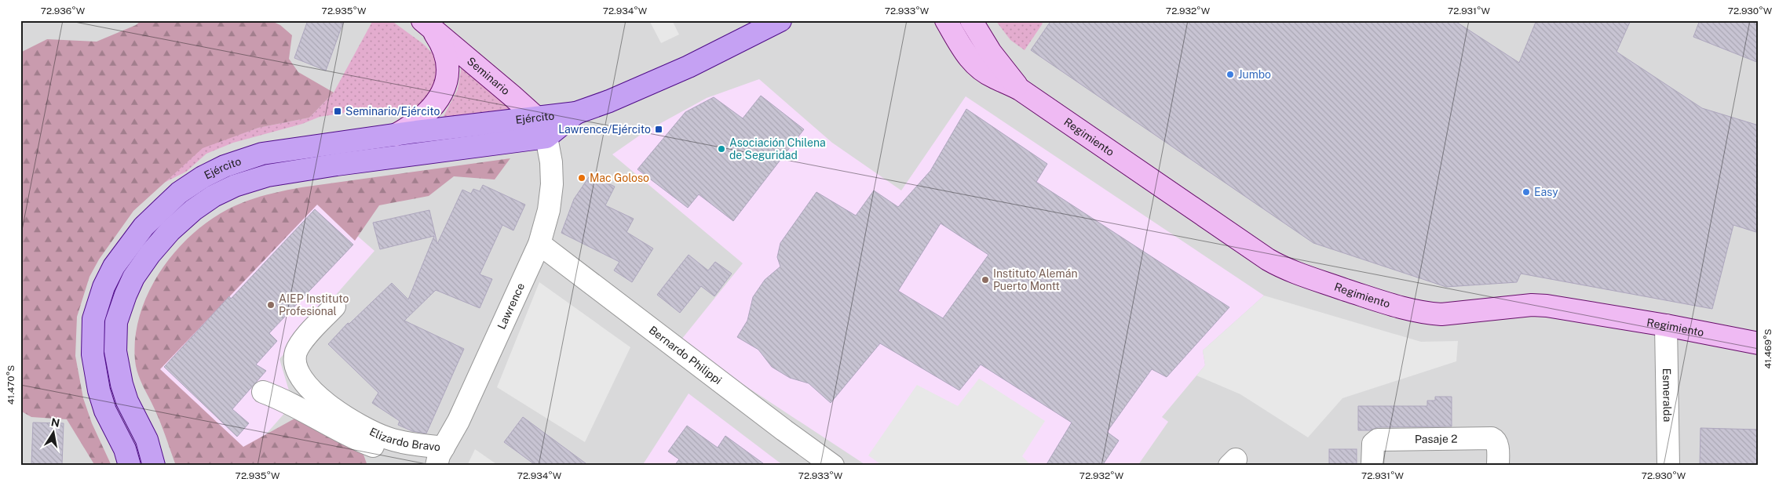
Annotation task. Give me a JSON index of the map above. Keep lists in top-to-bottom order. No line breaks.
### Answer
{"streets":{"main road":["Seminario","Ejército","Regimiento"],"street":["Lawrence","Bernardo Philippi","Esmeralda","Elizardo Bravo","Pasaje 2"]},"crossings":[["Seminario","Ejército"],["Seminario","Lawrence"],["Ejército","Lawrence"],["Regimiento","Esmeralda"],["Lawrence","Bernardo Philippi"],["Lawrence","Elizardo Bravo"]],"places":{"other":["Jumbo","Asociación Chilena de Seguridad","Mac Goloso","Easy","Instituto Alemán Puerto Montt","AIEP Instituto Profesional"],"transit":["Seminario/Ejército","Lawrence/Ejército"]},"north":"top","coordinates":["72.936°W","72.935°W","72.934°W","72.933°W","72.932°W","72.931°W","72.930°W","41.469°S","41.470°S"]}
